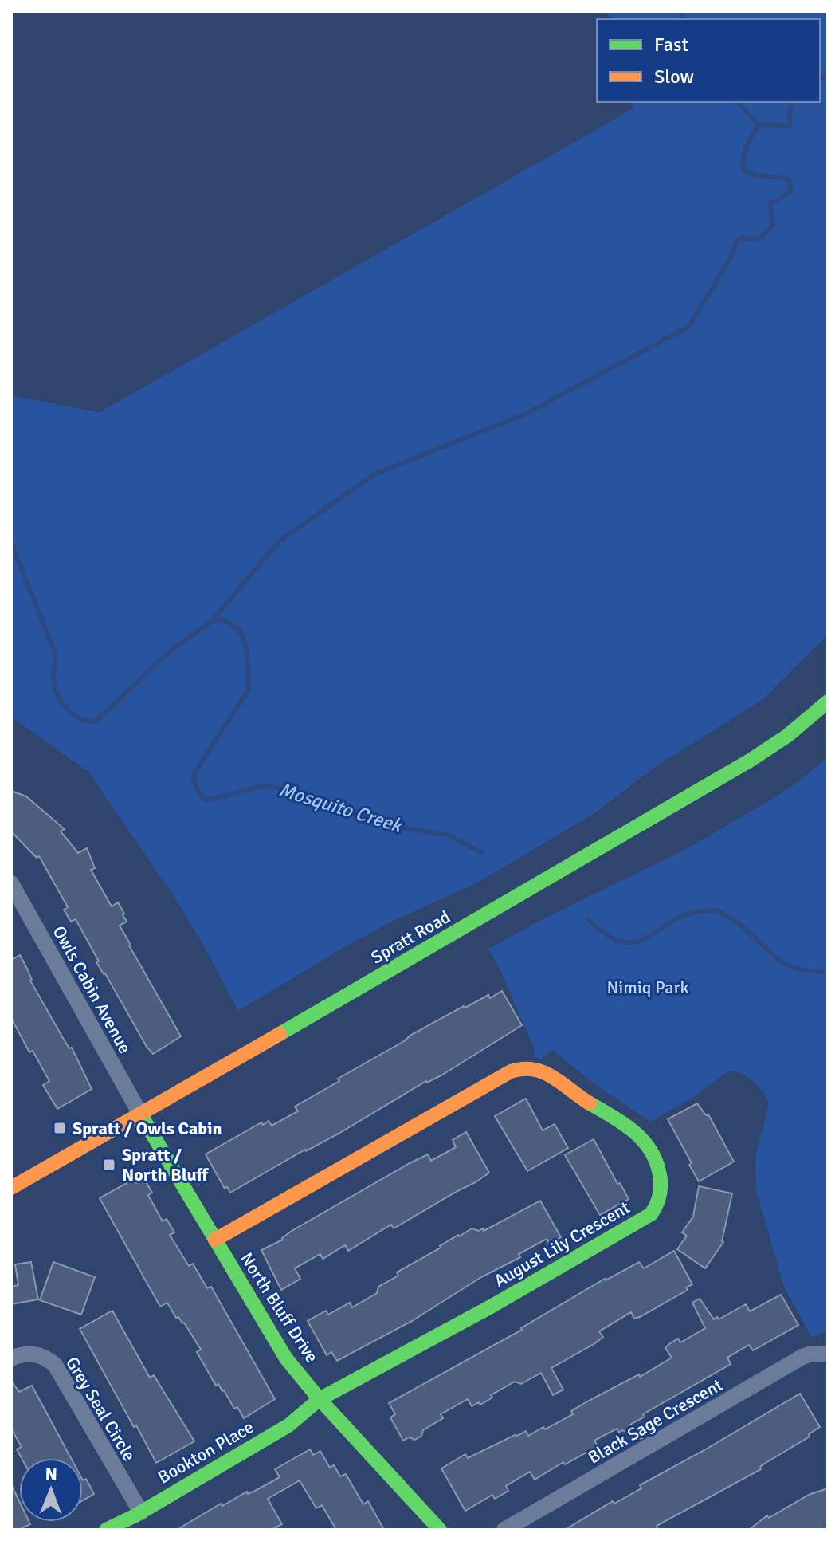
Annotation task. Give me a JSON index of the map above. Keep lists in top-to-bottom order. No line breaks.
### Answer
{"streets":{"street":["Spratt Road","Owls Cabin Avenue","August Lily Crescent","North Bluff Drive","Grey Seal Circle","Black Sage Crescent","Bookton Place"]},"crossings":[["Spratt Road","Owls Cabin Avenue"],["Spratt Road","North Bluff Drive"],["Owls Cabin Avenue","North Bluff Drive"],["August Lily Crescent","North Bluff Drive"],["August Lily Crescent","Bookton Place"],["North Bluff Drive","Bookton Place"],["Grey Seal Circle","Bookton Place"]],"water":["Mosquito Creek"],"parks":["Nimiq Park"],"places":{"transit":["Spratt / Owls Cabin","Spratt / North Bluff"]},"legend":["Fast","Slow"],"north":"top"}
